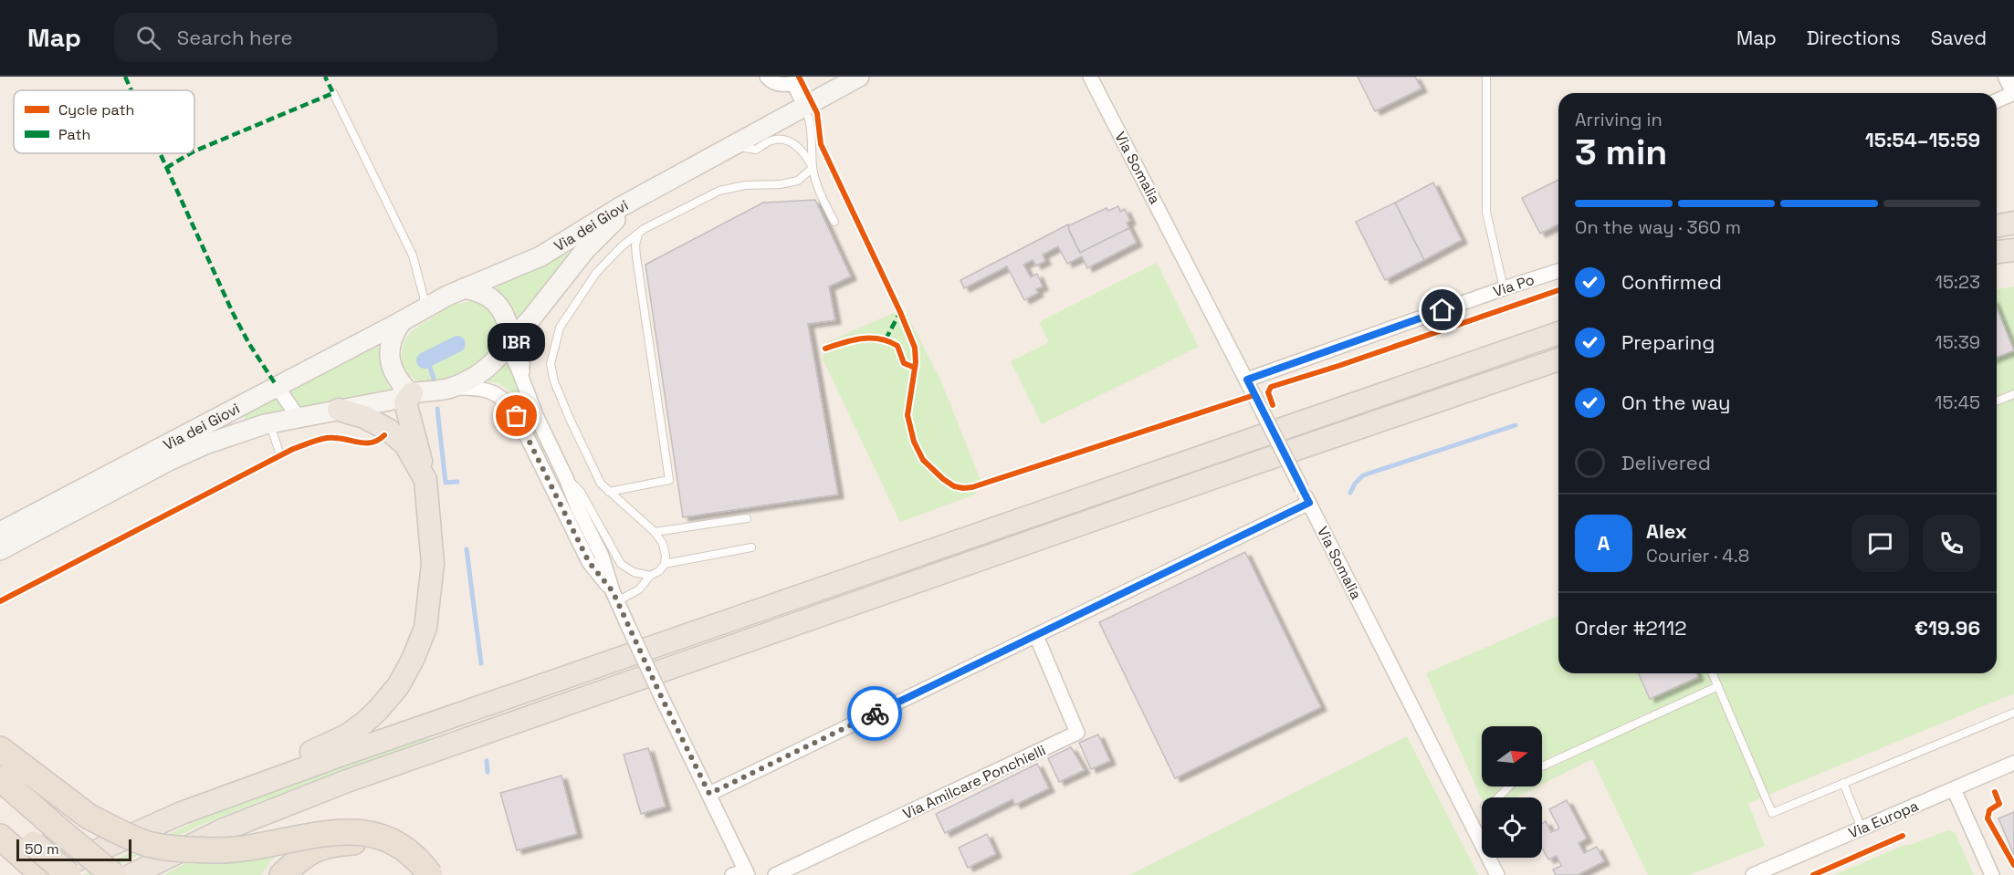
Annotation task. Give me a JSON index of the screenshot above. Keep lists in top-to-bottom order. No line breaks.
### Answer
{"streets":{"main road":["Via dei Giovi"],"street":["Via Somalia","Via Po","Via Amilcare Ponchielli","Via Europa"]},"crossings":[["Via Somalia","Via Po"]],"places":["IBR"],"legend":["Cycle path","Path"],"scale_bar":"50 m","north":"right","page":{"header":"Map","search":"Search here","nav":["Map","Directions","Saved"],"heading":["3 min","Arriving in","15:54–15:59"],"panel":["Alex","Courier · 4.8","Order #2112","€19.96"],"bar":"On the way · 360 m","list":[["Confirmed","15:23"],["Preparing","15:39"],["On the way","15:45"],"Delivered"],"bubble":"IBR","round":"A","scale":"50 m"}}
